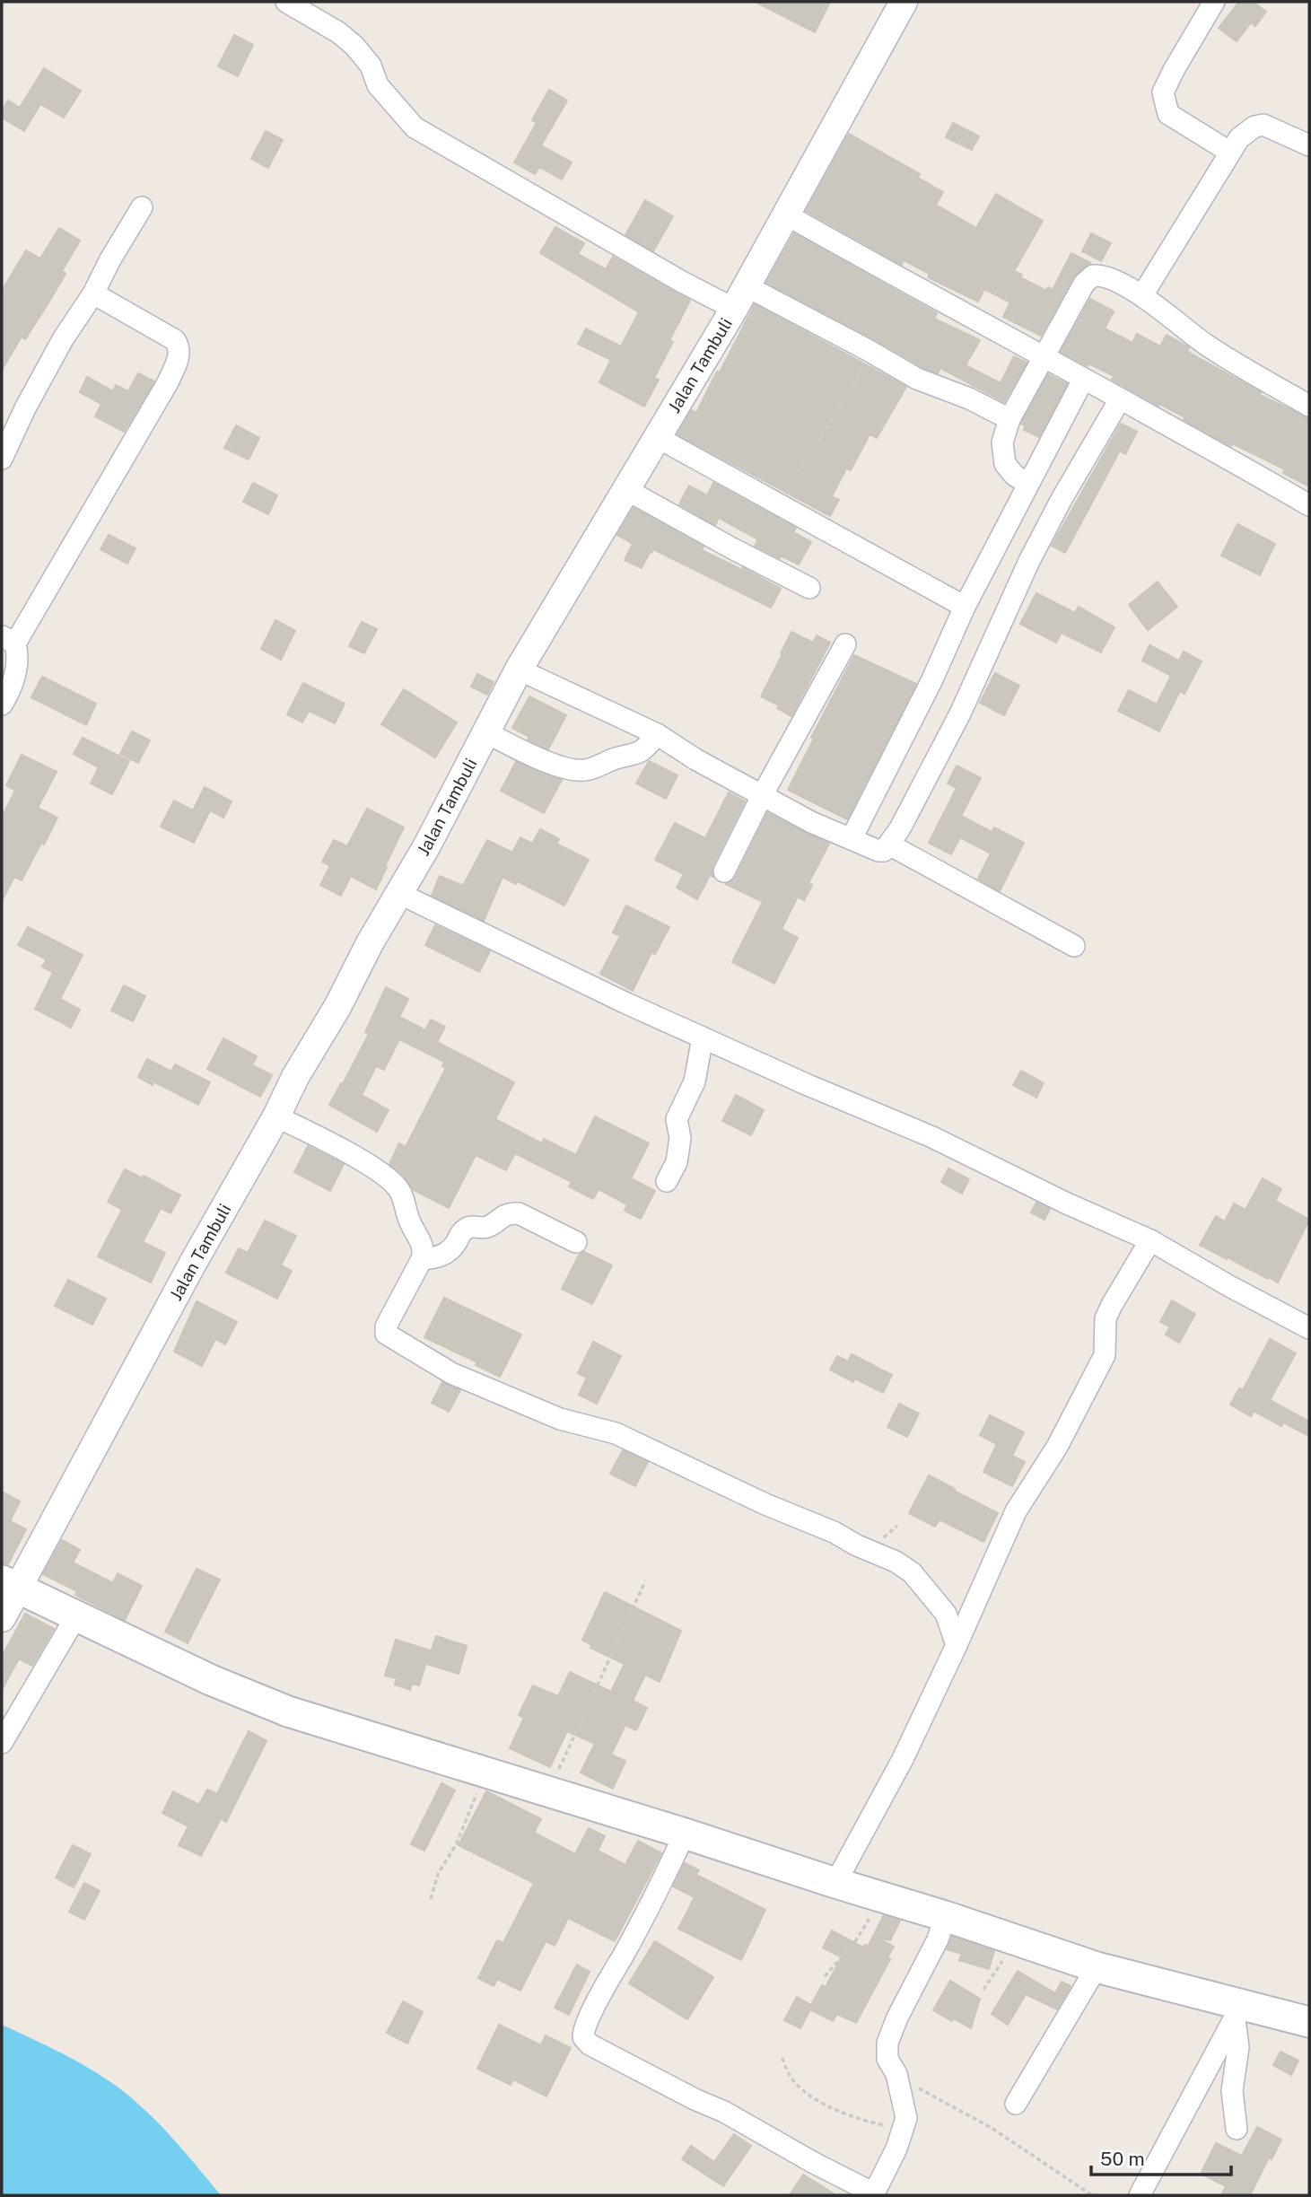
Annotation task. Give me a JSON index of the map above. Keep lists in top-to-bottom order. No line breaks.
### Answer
{"streets":{"street":["Jalan Tambuli"]},"scale_bar":"50 m"}
